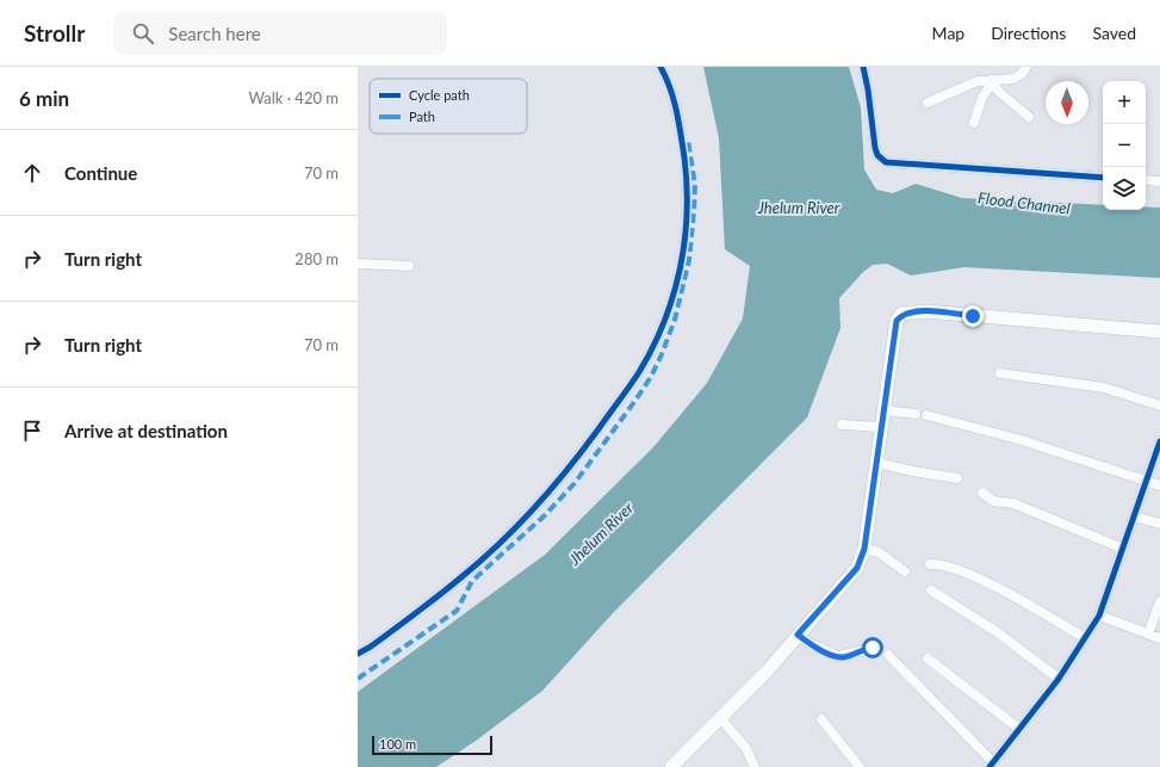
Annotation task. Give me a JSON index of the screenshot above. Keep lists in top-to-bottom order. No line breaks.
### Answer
{"water":["Flood Channel","Jhelum River"],"legend":["Cycle path","Path"],"scale_bar":"100 m","north":"bottom","page":{"header":"Strollr","search":"Search here","nav":["Map","Directions","Saved"],"heading":["6 min","Walk · 420 m"],"map_buttons":["+","−"],"list":[["Continue","70 m"],["Turn right","280 m"],["Turn right","70 m"],"Arrive at destination"],"scale":"100 m"}}
